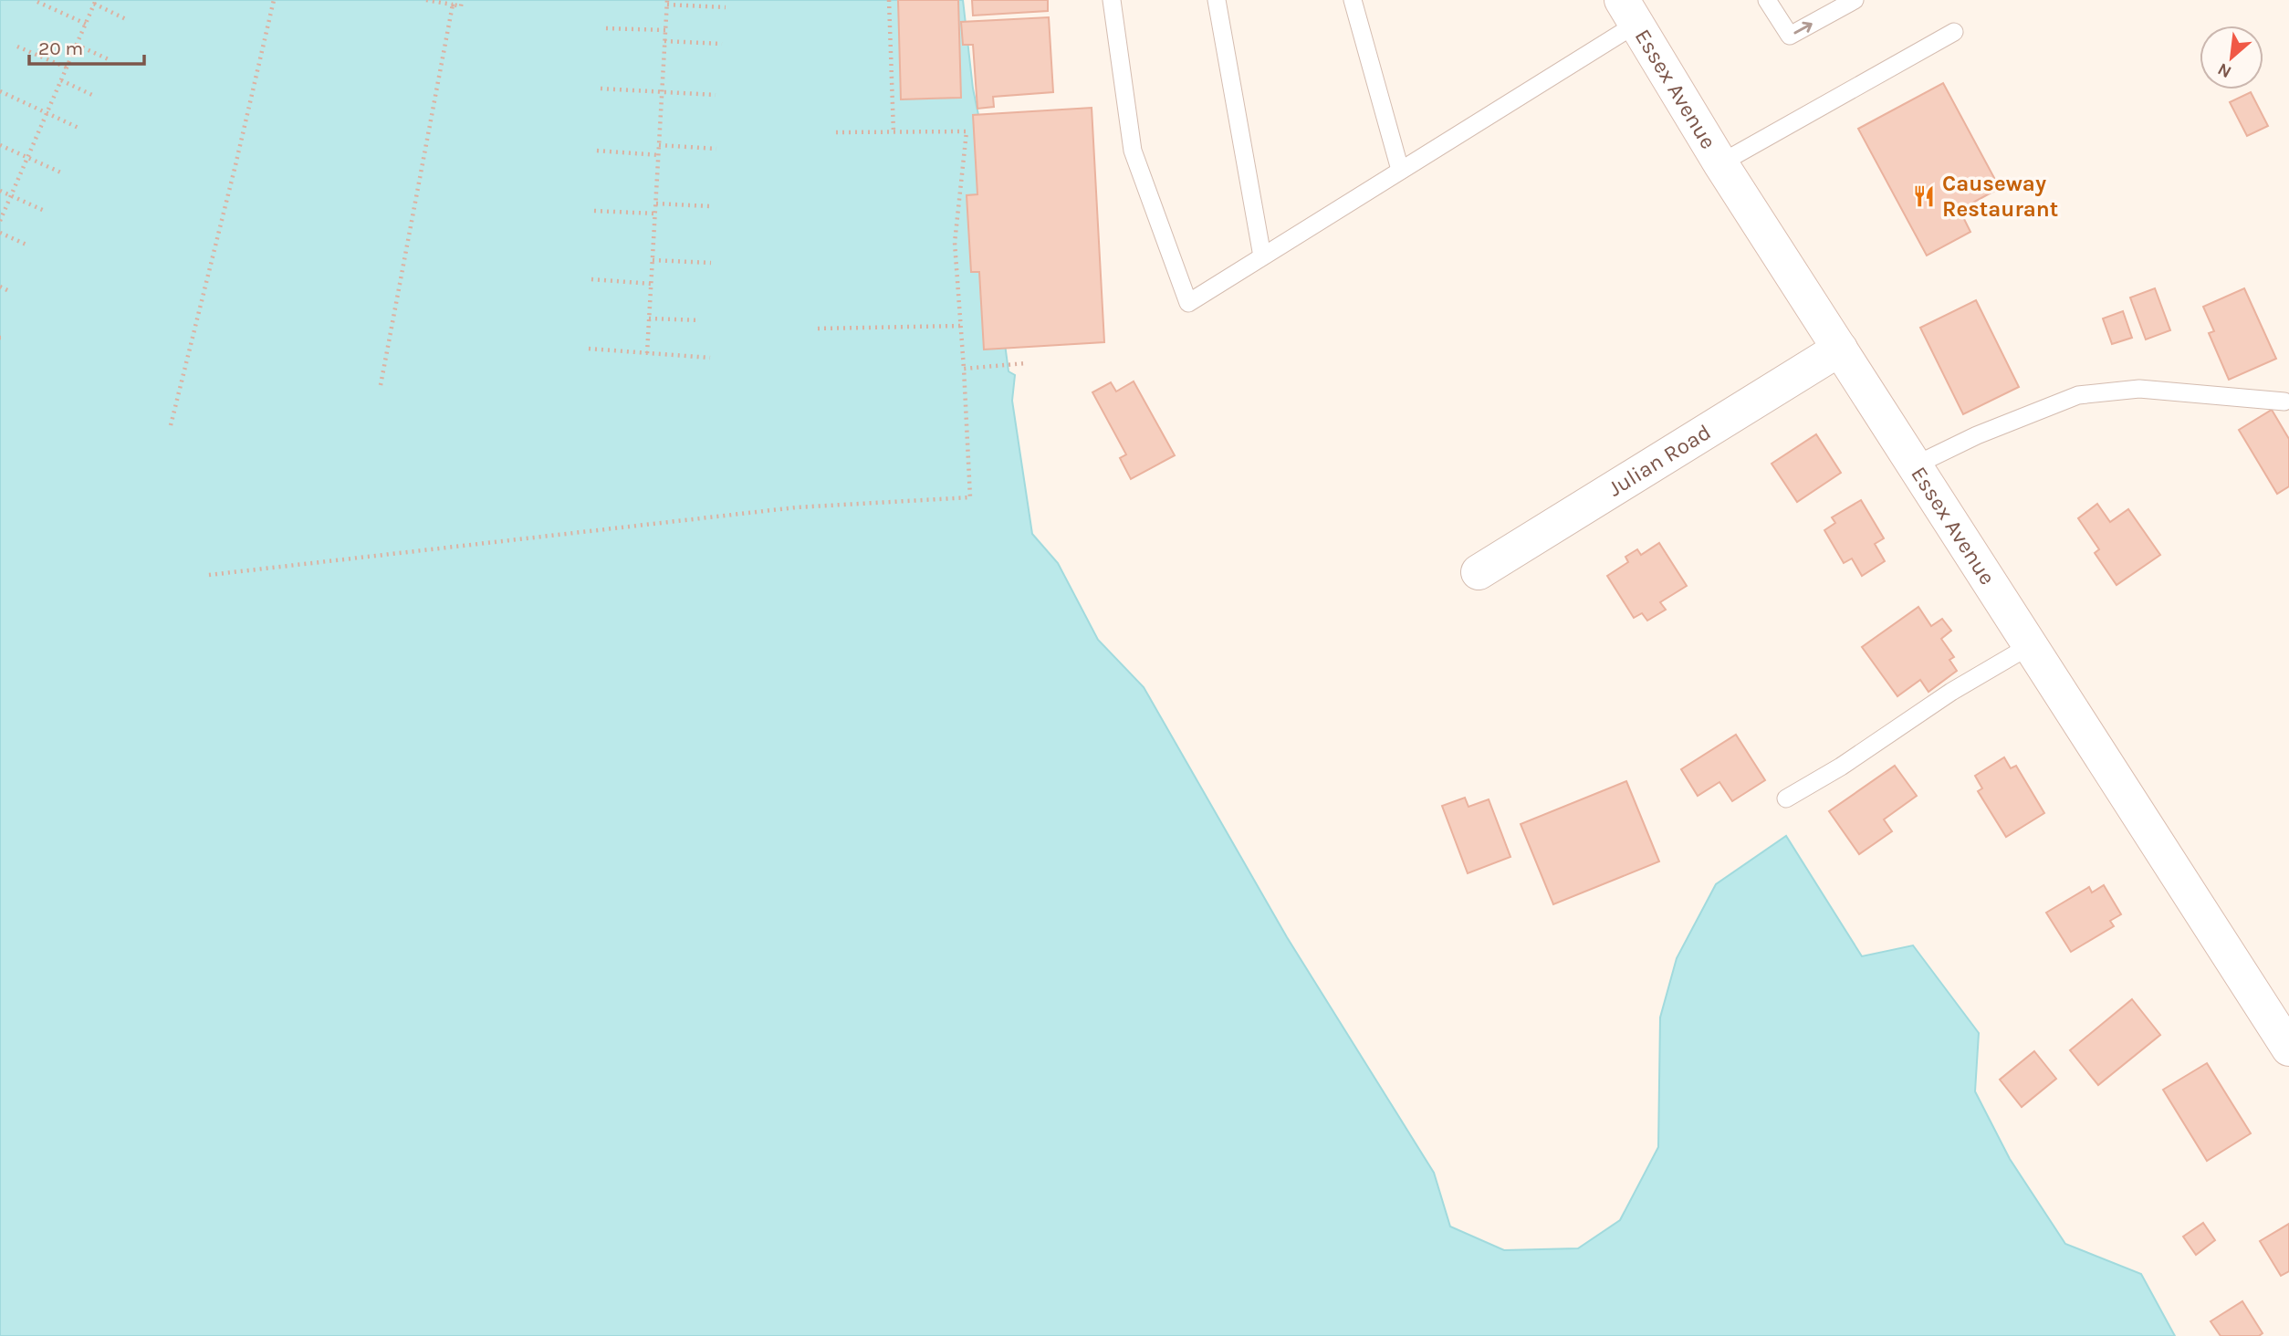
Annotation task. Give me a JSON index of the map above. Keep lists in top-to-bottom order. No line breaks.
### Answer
{"streets":{"street":["Essex Avenue","Julian Road"]},"crossings":[["Essex Avenue","Julian Road"]],"places":{"restaurant":["Causeway Restaurant"]},"scale_bar":"20 m","north":"bottom left"}
